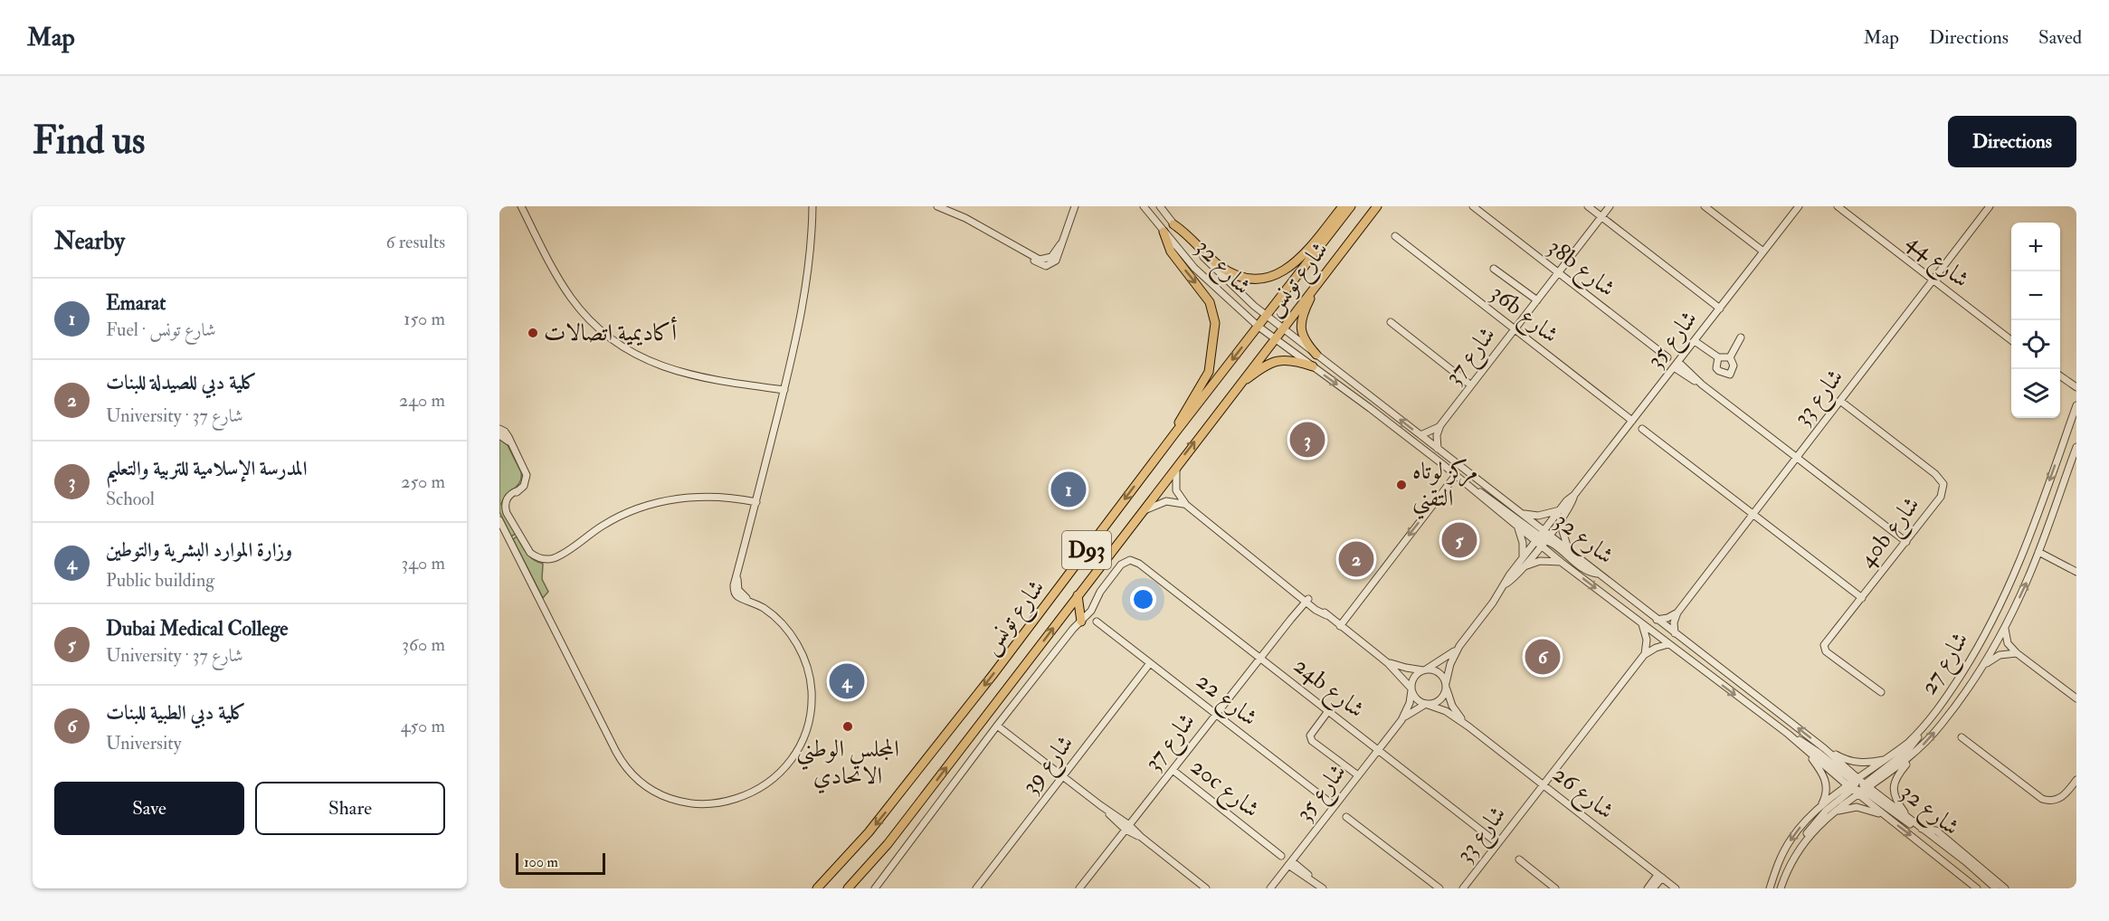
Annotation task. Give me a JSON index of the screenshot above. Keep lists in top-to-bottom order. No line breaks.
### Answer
{"streets":{"main road":["شارع تونس","D93"],"street":["شارع 44","شارع 32","38b شارع","36b شارع","شارع 35","شارع 37","شارع 33","40b شارع","شارع 27","24b شارع","شارع 22","شارع 39","20c شارع","شارع 26"]},"crossings":[["شارع 44","شارع 33"],["شارع 32","شارع تونس"],["شارع 32","شارع 35"],["شارع 32","شارع 37"],["شارع 32","شارع 33"],["شارع 32","شارع 27"],["38b شارع","شارع 37"],["36b شارع","شارع 35"],["36b شارع","شارع 37"],["شارع 35","24b شارع"],["شارع 35","شارع 22"],["شارع 35","شارع 26"],["شارع 37","24b شارع"],["شارع 37","شارع 22"],["شارع 37","20c شارع"],["شارع 33","40b شارع"],["شارع 33","24b شارع"],["شارع 33","شارع 26"],["شارع 22","شارع 39"]],"places":["أكاديمية اتصالات","مركز لوتاه التقني","المجلس الوطني الاتحادي"],"scale_bar":"100 m","page":{"header":"Map","nav":["Map","Directions","Saved"],"buttons":["Directions",["Save","Share"]],"title":"Find us","heading":["Nearby","6 results"],"map_buttons":["+","−"],"list":[{"mark":"1","name":"Emarat","note":"Fuel · شارع تونس","value":"150 m"},{"mark":"2","name":"كلية دبي للصيدلة للبنات","note":"University · شارع 37","value":"240 m"},{"mark":"3","name":"المدرسة الإسلامية للتربية والتعليم","note":"School","value":"250 m"},{"mark":"4","name":"وزارة الموارد البشرية والتوطين","note":"Public building","value":"340 m"},{"mark":"5","name":"Dubai Medical College","note":"University · شارع 37","value":"360 m"},{"mark":"6","name":"كلية دبي الطبية للبنات","note":"University","value":"450 m"}],"pins":["3","1","5","2","6","4"],"scale":"100 m"}}
